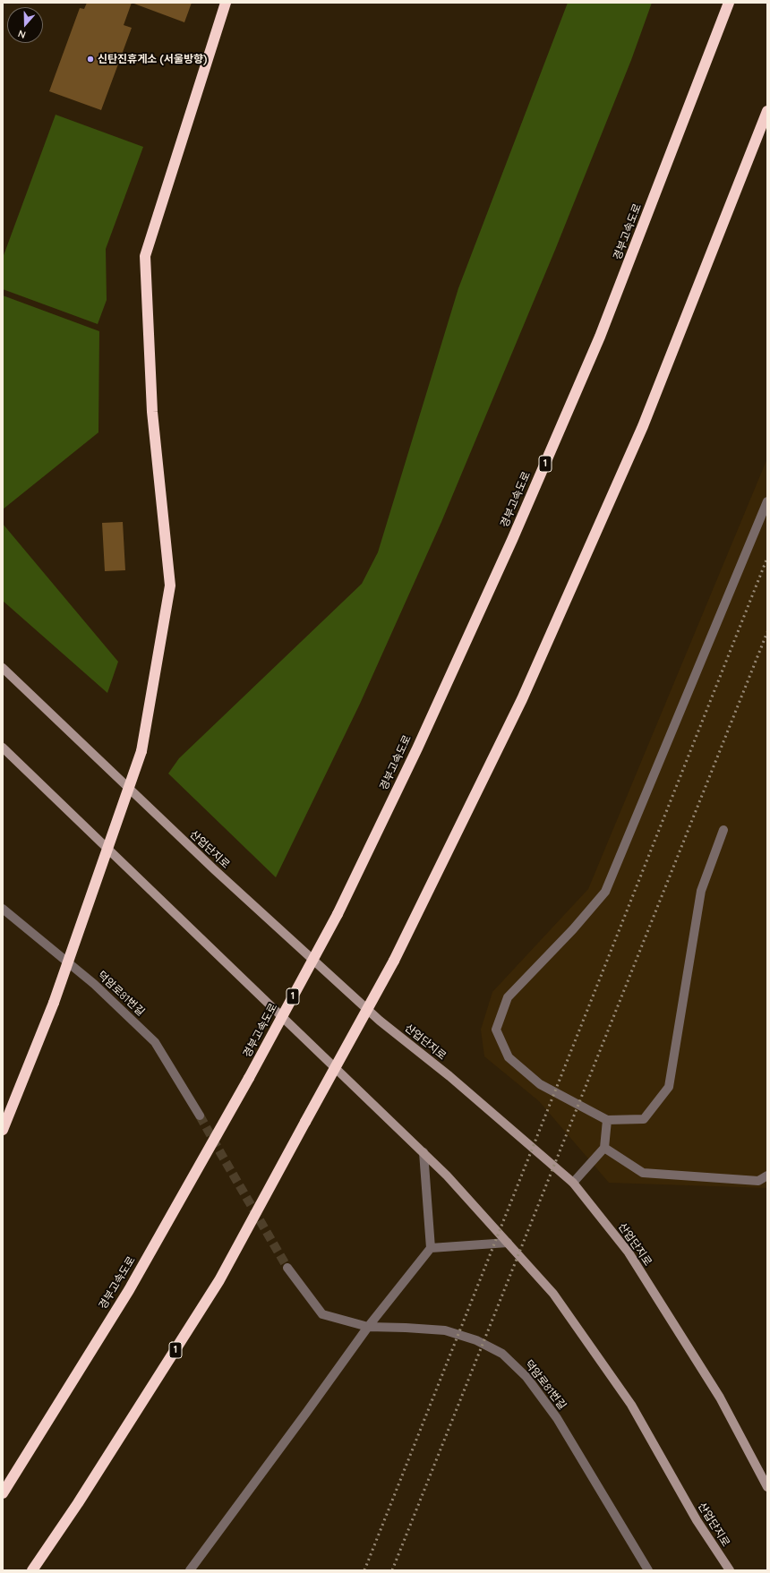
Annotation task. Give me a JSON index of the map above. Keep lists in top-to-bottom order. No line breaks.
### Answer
{"streets":{"highway":["경부고속도로","1"],"main road":["산업단지로"],"street":["덕암로81번길"]},"places":["신탄진휴게소 (서울방향)"],"north":"bottom"}
